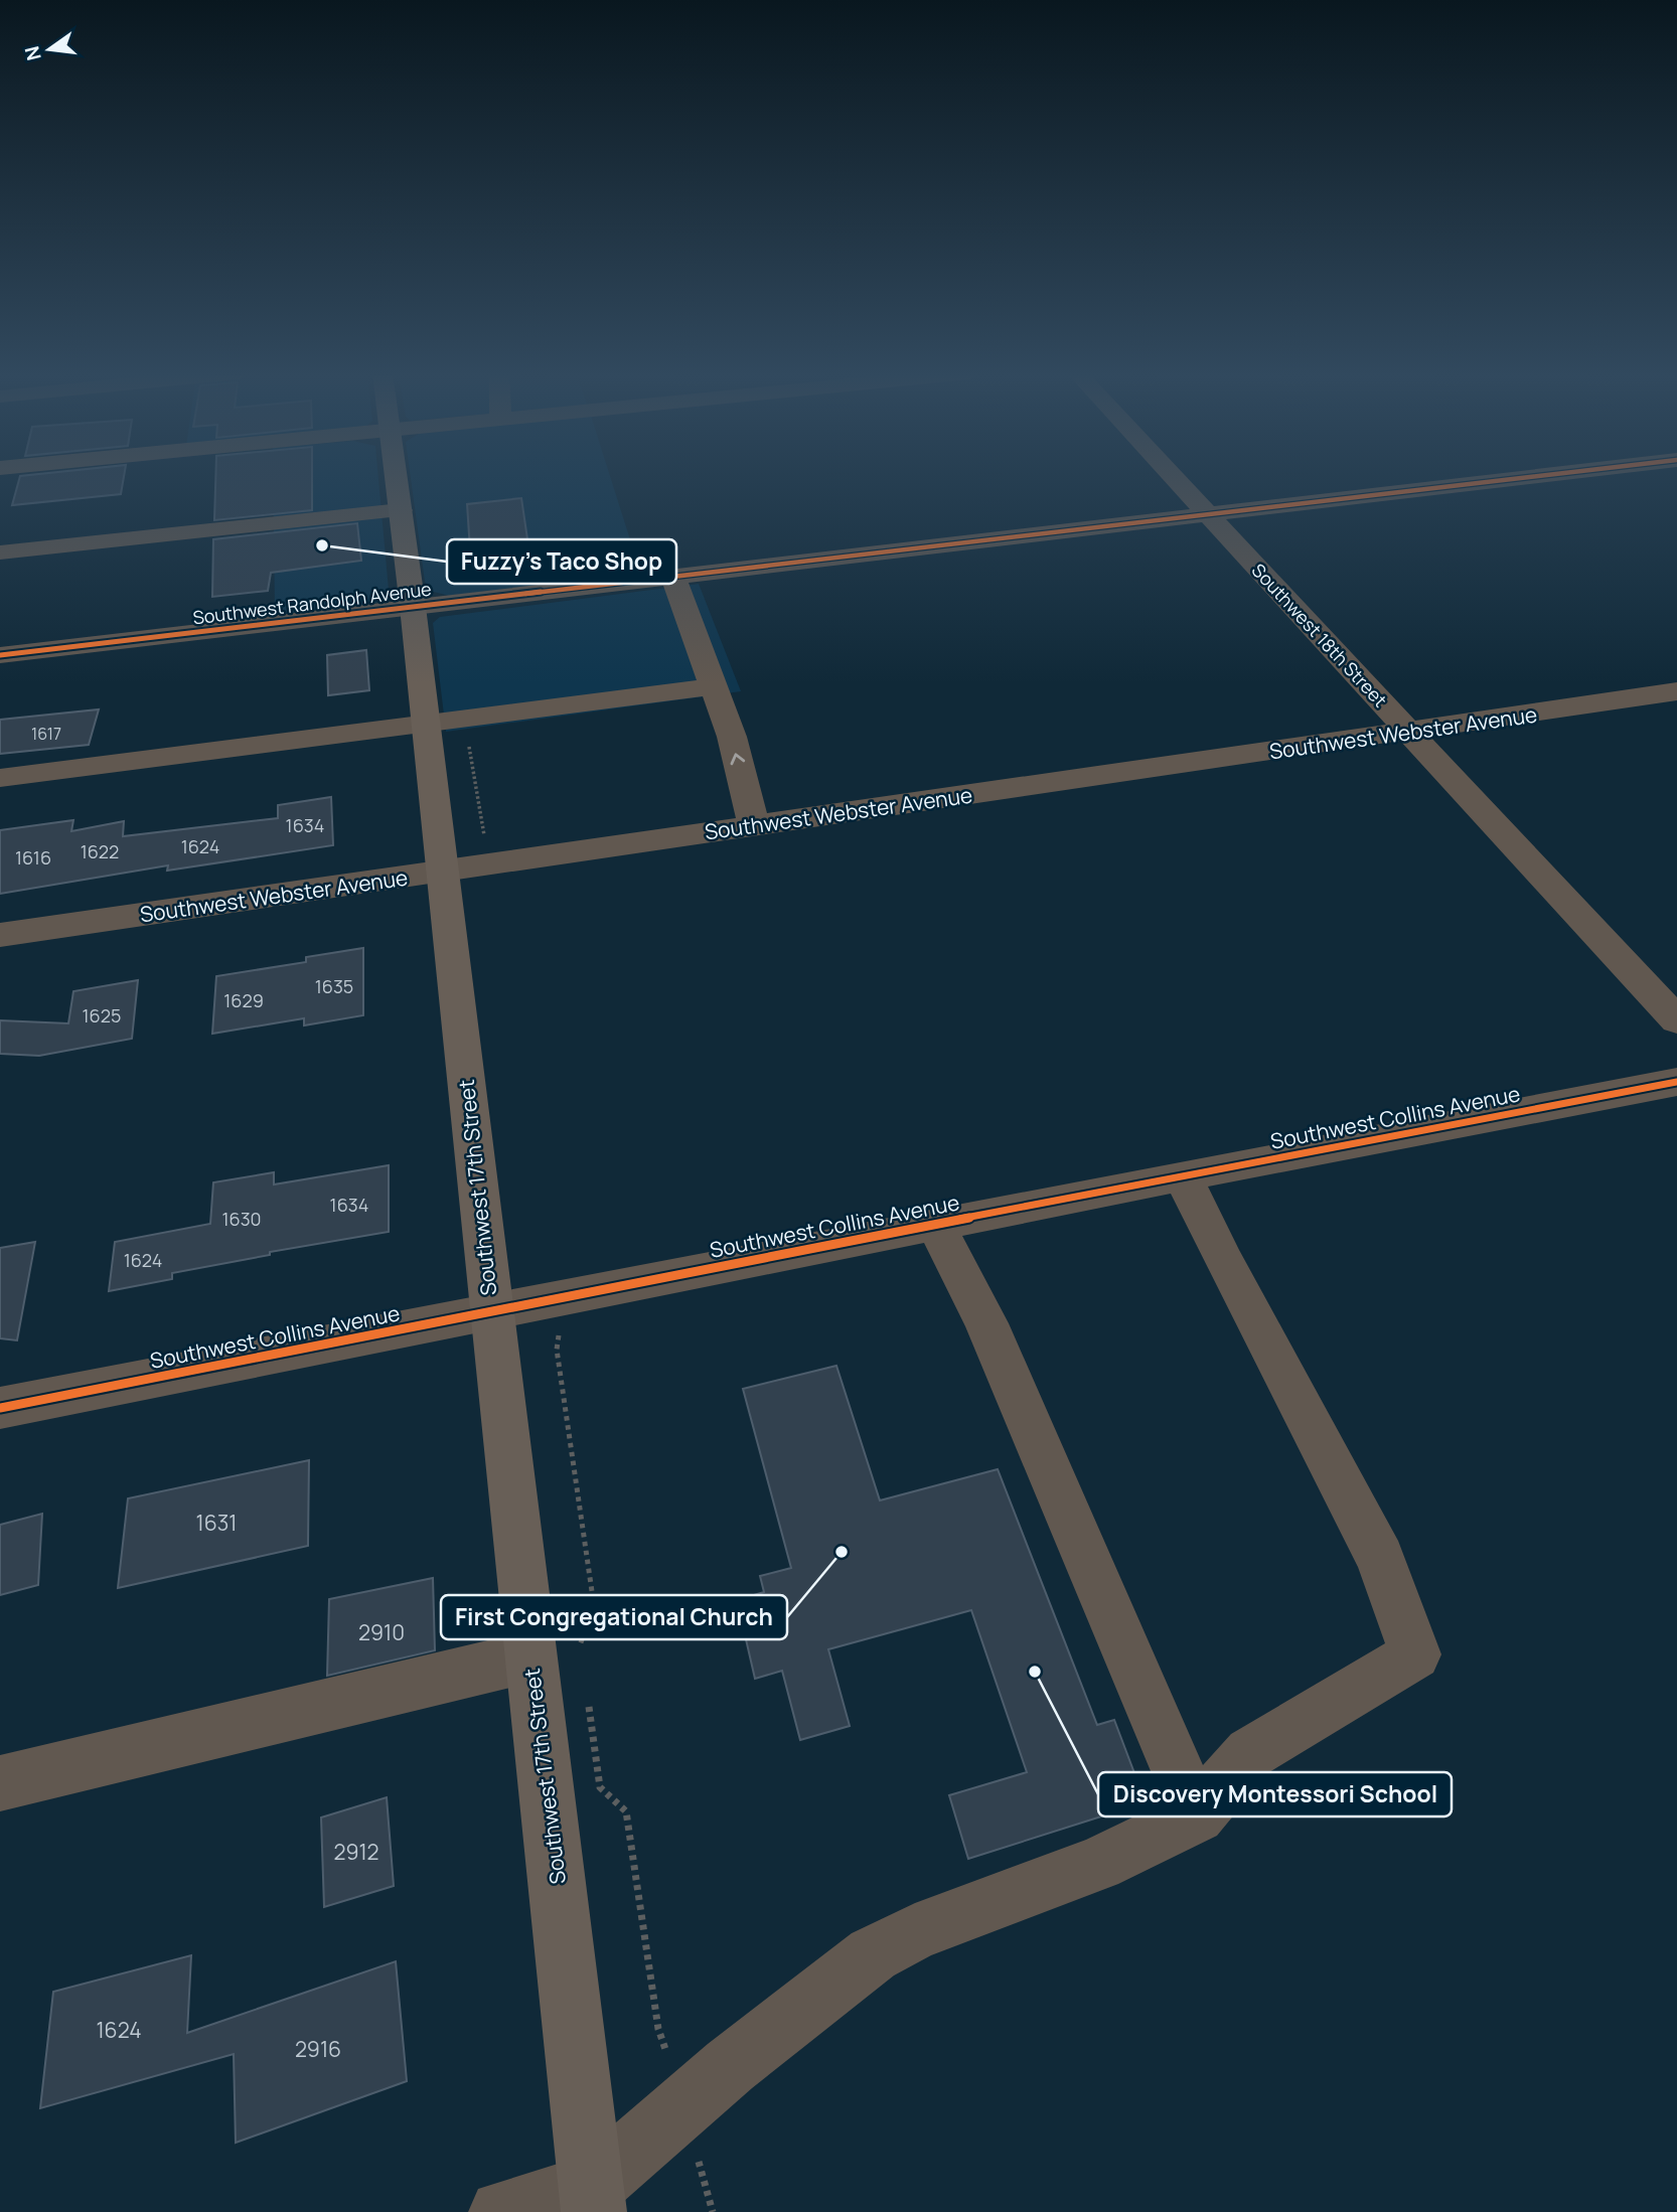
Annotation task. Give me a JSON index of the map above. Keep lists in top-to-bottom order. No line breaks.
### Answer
{"streets":{"main road":["Southwest 17th Street"],"street":["Southwest Randolph Avenue","Southwest 18th Street","Southwest Webster Avenue","Southwest Collins Avenue"]},"crossings":[["Southwest Randolph Avenue","Southwest 18th Street"],["Southwest Randolph Avenue","Southwest 17th Street"],["Southwest 18th Street","Southwest Webster Avenue"],["Southwest Webster Avenue","Southwest 17th Street"],["Southwest Collins Avenue","Southwest 17th Street"]],"places":["Fuzzy's Taco Shop","First Congregational Church","Discovery Montessori School"],"house_numbers":["1617","1634","1624","1622","1616","1635","1629","1625","1634","1630","1624","1631","2910","2912","1624","2916"],"north":"left"}
